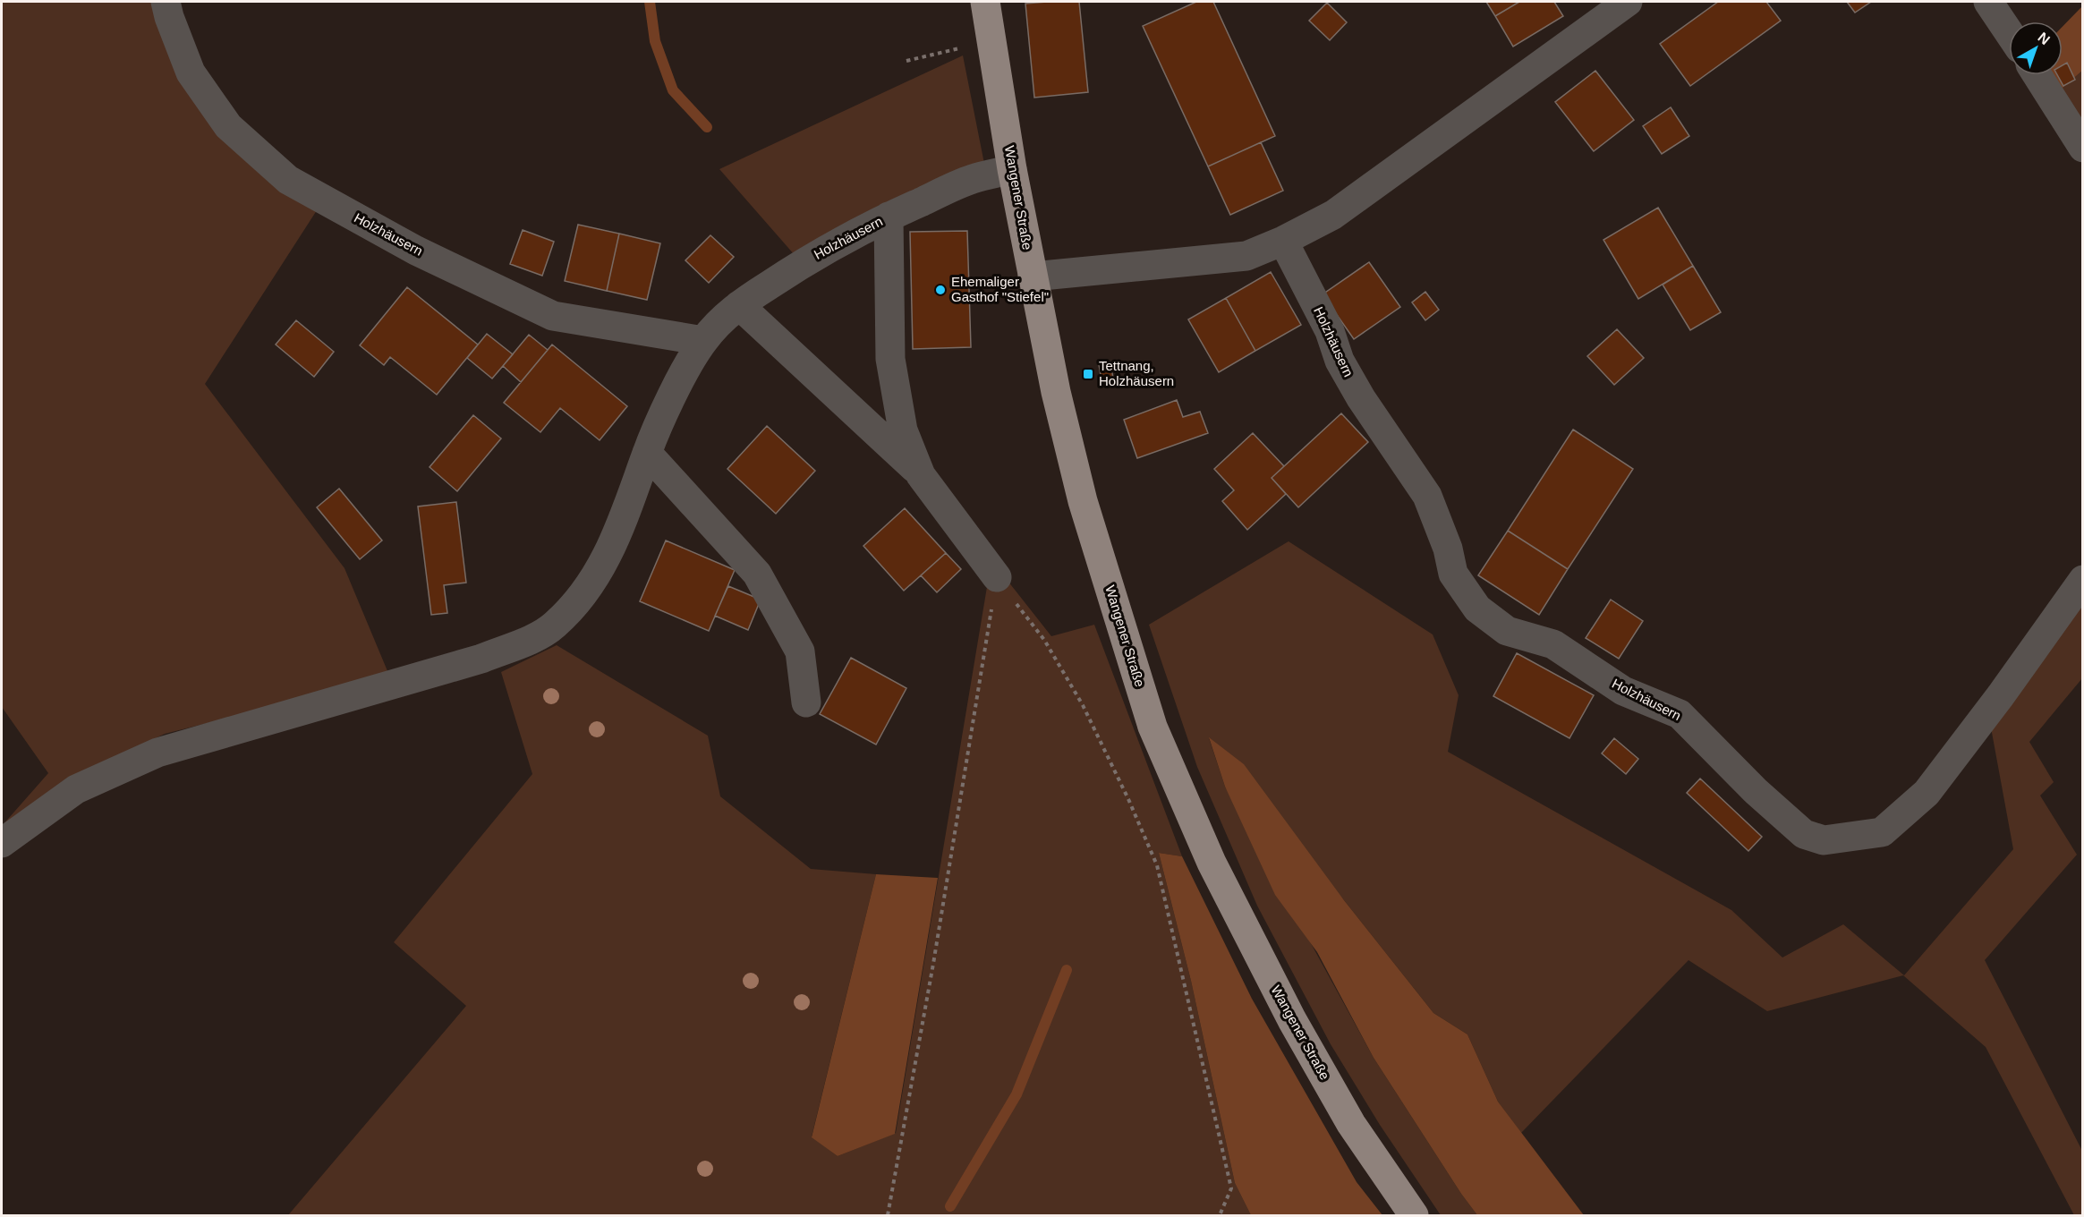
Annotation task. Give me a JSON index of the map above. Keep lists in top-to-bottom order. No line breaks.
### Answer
{"streets":{"main road":["Wangener Straße"],"street":["Holzhäusern"]},"crossings":[["Wangener Straße","Holzhäusern"]],"places":{"other":["Ehemaliger Gasthof \"Stiefel\""],"transit":["Tettnang, Holzhäusern"]},"north":"top right"}
